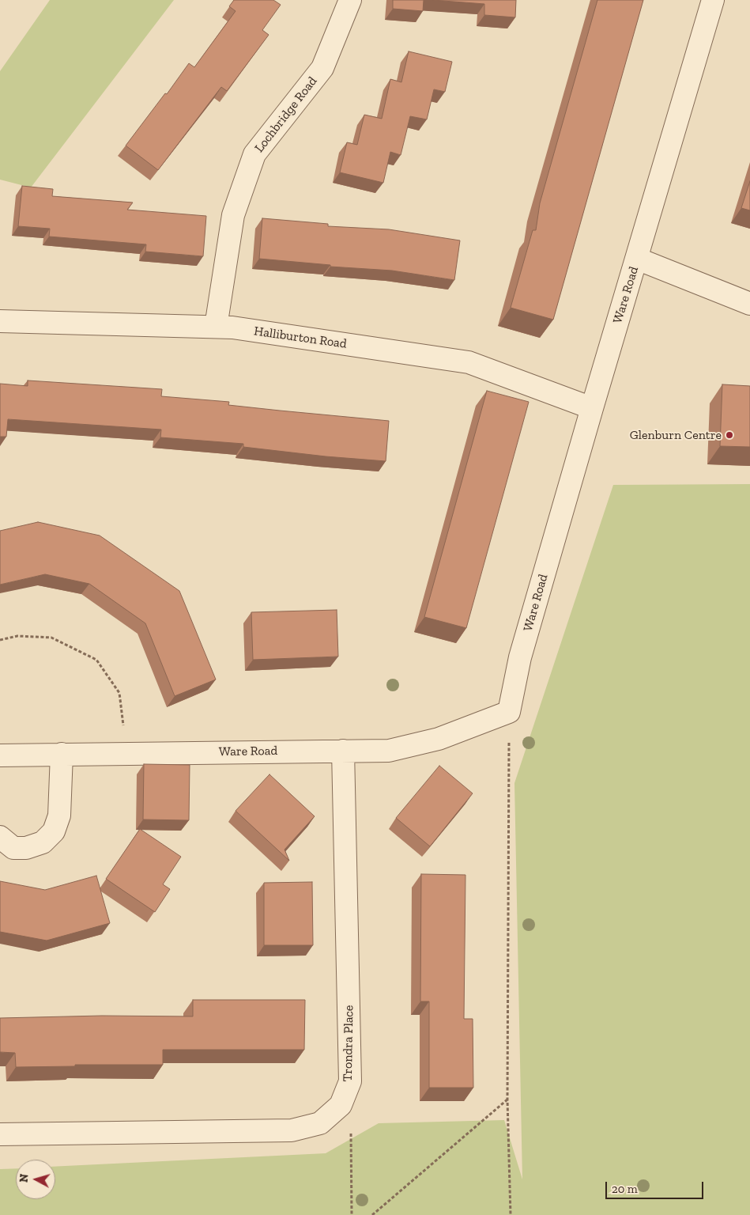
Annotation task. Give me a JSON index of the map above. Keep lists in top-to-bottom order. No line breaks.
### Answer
{"streets":{"street":["Lochbridge Road","Ware Road","Halliburton Road","Trondra Place"]},"crossings":[["Lochbridge Road","Halliburton Road"],["Ware Road","Halliburton Road"],["Ware Road","Trondra Place"]],"places":["Glenburn Centre"],"scale_bar":"20 m","north":"left"}
